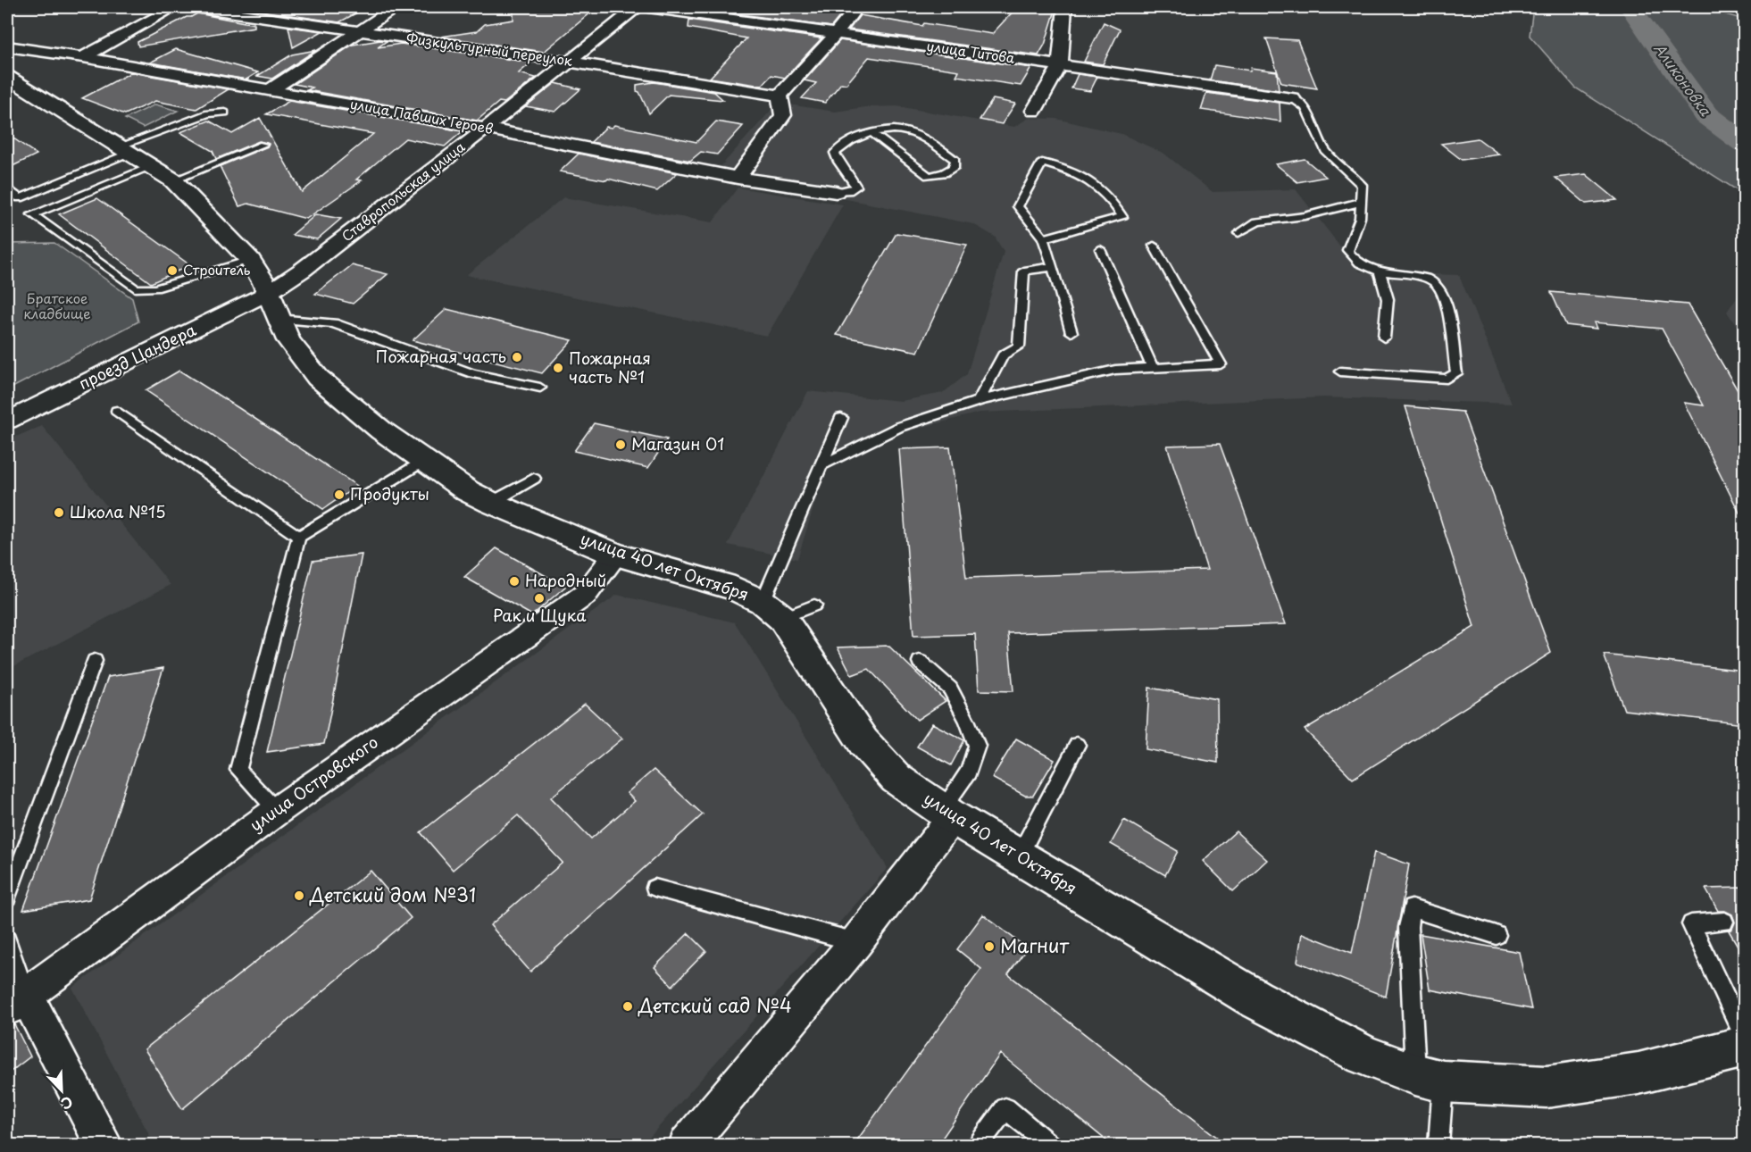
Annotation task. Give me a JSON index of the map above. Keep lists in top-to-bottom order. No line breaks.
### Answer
{"streets":{"main road":["улица 40 лет Октября"],"street":["Физкультурный переулок","улица Титова","улица Павших Героев","Ставропольская улица","проезд Цандера","улица Островского"]},"crossings":[["Физкультурный переулок","Ставропольская улица"],["улица Павших Героев","Ставропольская улица"],["Ставропольская улица","проезд Цандера"],["Ставропольская улица","улица 40 лет Октября"],["проезд Цандера","улица 40 лет Октября"],["улица 40 лет Октября","улица Островского"]],"water":["Аликоновка"],"parks":["Братское кладбище"],"places":["Строитель","Пожарная часть","Пожарная часть №1","Магазин 01","Продукты","Школа №15","Народный","Рак и Щука","Детский дом №31","Магнит","Детский сад №4"],"north":"bottom right"}
